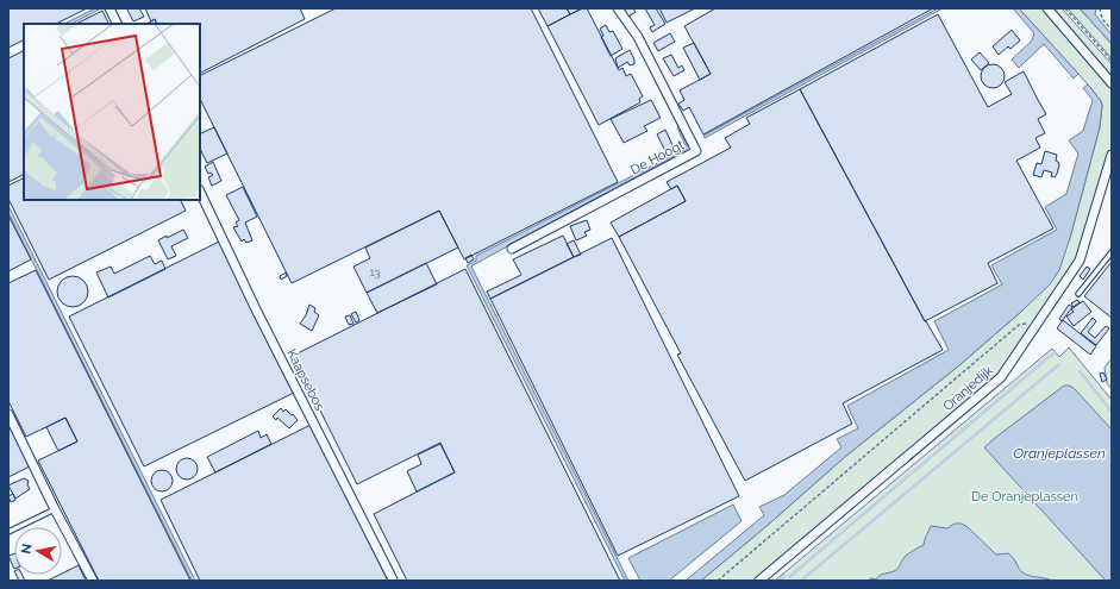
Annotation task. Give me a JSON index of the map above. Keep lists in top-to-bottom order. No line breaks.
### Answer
{"streets":{"street":["De Hoogt","Kaapsebos","Oranjedijk"]},"water":["Oranjeplassen"],"parks":["De Oranjeplassen"],"house_numbers":["13"],"north":"left"}
